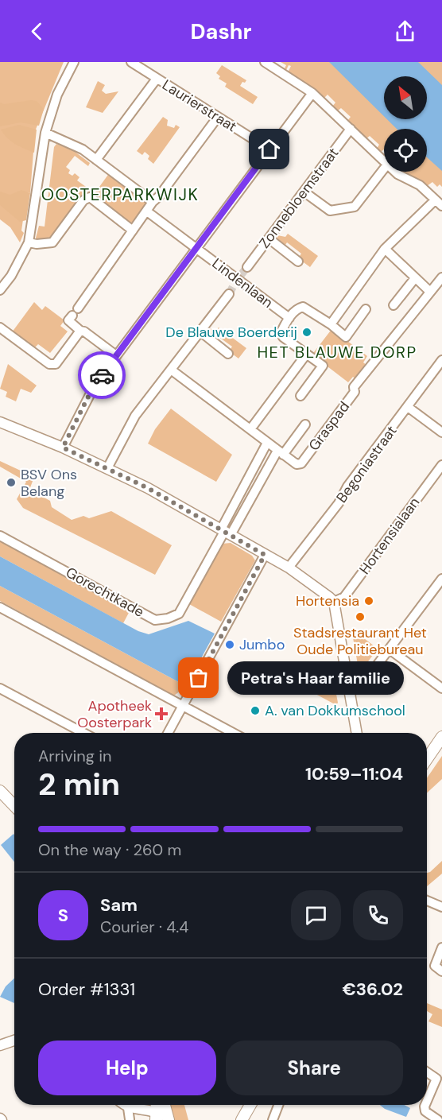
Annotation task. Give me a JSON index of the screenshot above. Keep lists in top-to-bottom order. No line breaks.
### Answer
{"streets":{"street":["Laurierstraat","Zonnebloemstraat","Lindenlaan","Graspad","Begoniastraat","Hortensialaan","Gorechtkade"]},"districts":["OOSTERPARKWIJK","HET BLAUWE DORP"],"places":{"other":["De Blauwe Boerderij","BSV Ons Belang","Hortensia","Stadsrestaurant Het Oude Politiebureau","Jumbo","Petra's Haar familie","A. van Dokkumschool"],"health":["Apotheek Oosterpark"]},"north":"top left","page":{"header":"Dashr","bubble":"Petra's Haar familie","heading":["2 min","Arriving in","10:59–11:04"],"panel":["Sam","Courier · 4.4","Order #1331","€36.02"],"bar":"On the way · 260 m","round":"S","buttons":["Help","Share"]}}
